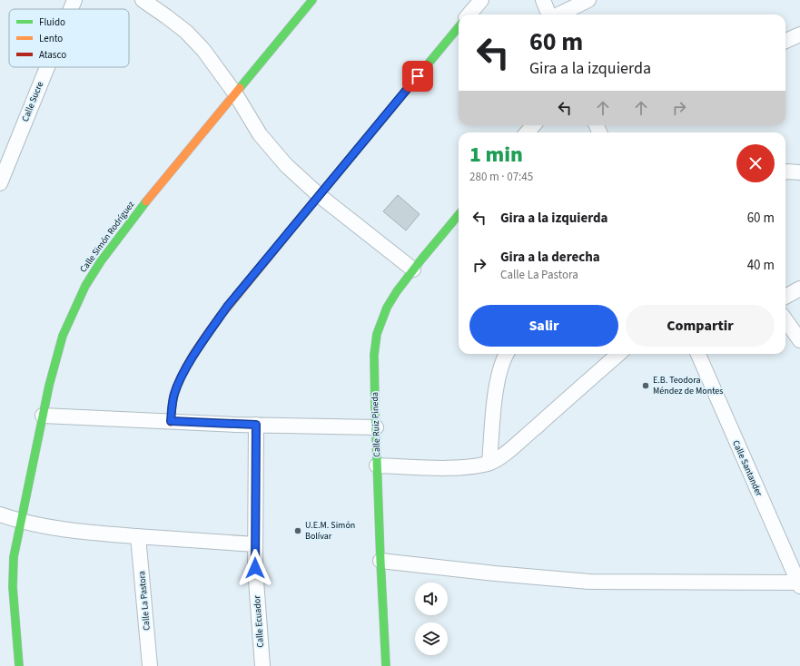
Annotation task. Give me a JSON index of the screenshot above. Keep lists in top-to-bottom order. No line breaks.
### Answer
{"streets":{"street":["Calle Sucre","Calle Simón Rodríguez","Calle Ruiz Pineda","Calle Santander","Calle La Pastora","Calle Ecuador"]},"places":["E.B. Teodora Méndez de Montes","U.E.M. Simón Bolívar"],"legend":["Fluido","Lento","Atasco"],"page":{"turn":["60 m","Gira a la izquierda"],"heading":["1 min","280 m · 07:45"],"list":[{"name":"Gira a la izquierda","value":"60 m"},{"name":"Gira a la derecha","note":"Calle La Pastora","value":"40 m"}],"buttons":["Salir","Compartir"]}}
